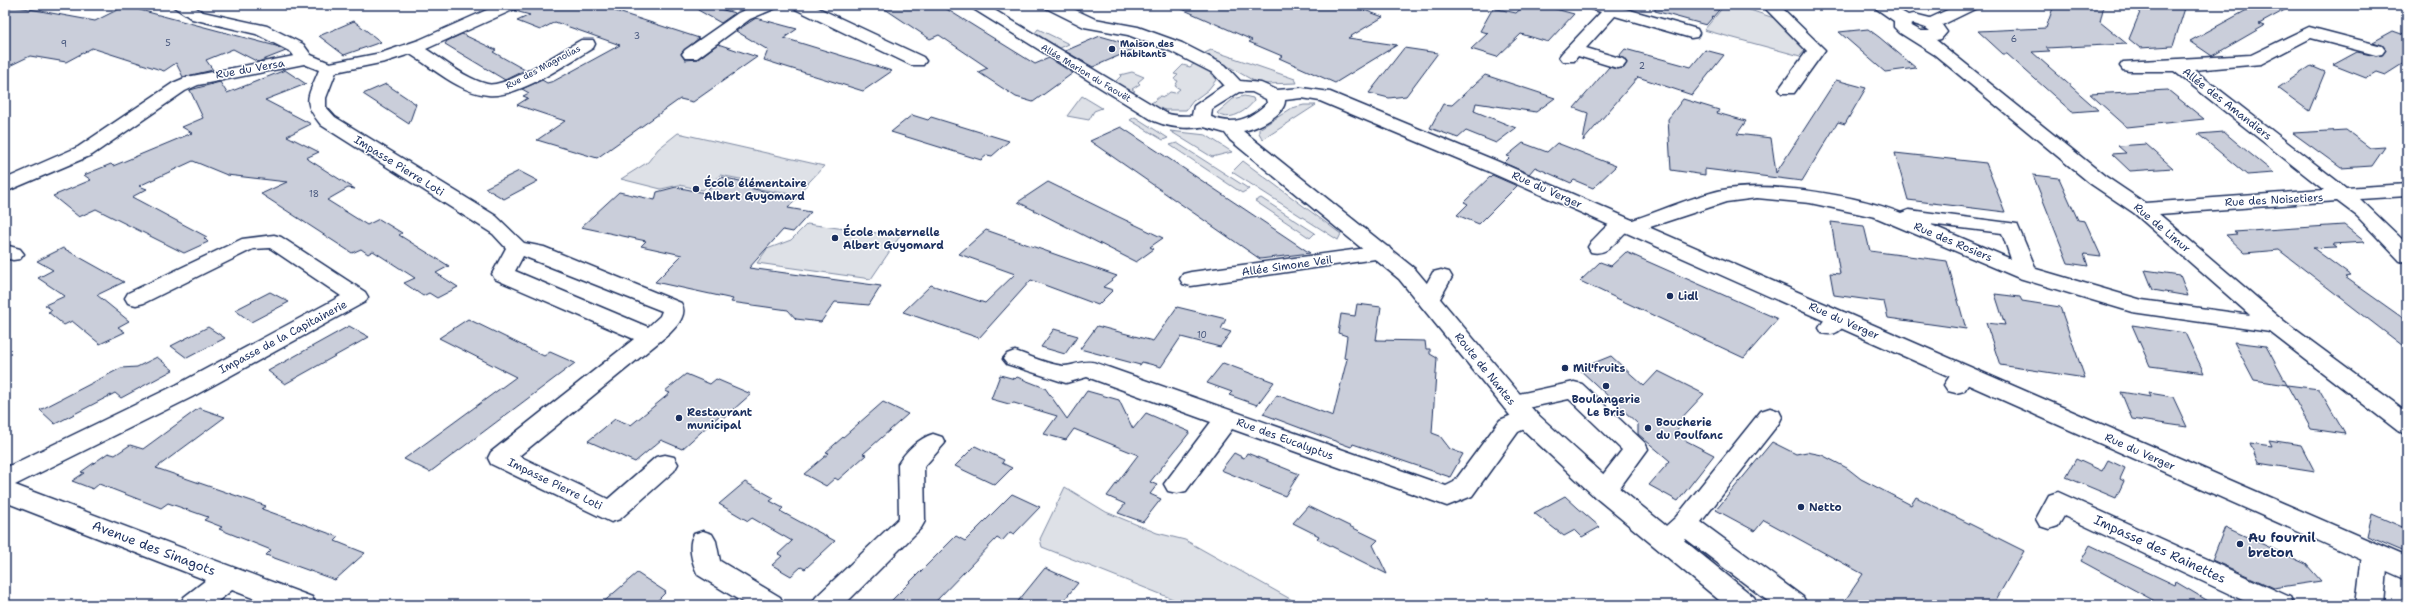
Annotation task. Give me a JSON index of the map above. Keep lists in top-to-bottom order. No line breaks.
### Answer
{"streets":{"street":["Rue des Magnolias","Rue du Versa","Allée Marion du Faouët","Allée des Amandiers","Impasse Pierre Loti","Rue du Verger","Rue des Noisetiers","Rue de Limur","Rue des Rosiers","Allée Simone Veil","Impasse de la Capitainerie","Route de Nantes","Rue des Eucalyptus","Avenue des Sinagots","Impasse des Rainettes"]},"crossings":[["Allée des Amandiers","Rue des Noisetiers"],["Rue du Verger","Rue des Rosiers"],["Rue des Noisetiers","Rue de Limur"],["Rue de Limur","Rue des Rosiers"],["Allée Simone Veil","Route de Nantes"],["Route de Nantes","Rue des Eucalyptus"]],"places":["Maison des Habitants","École élémentaire Albert Guyomard","École maternelle Albert Guyomard","Lidl","Mil'fruits","Boulangerie Le Bris","Restaurant municipal","Boucherie du Poulfanc","Netto","Au fournil breton"],"house_numbers":["3","6","5","9","2","18","10"]}
